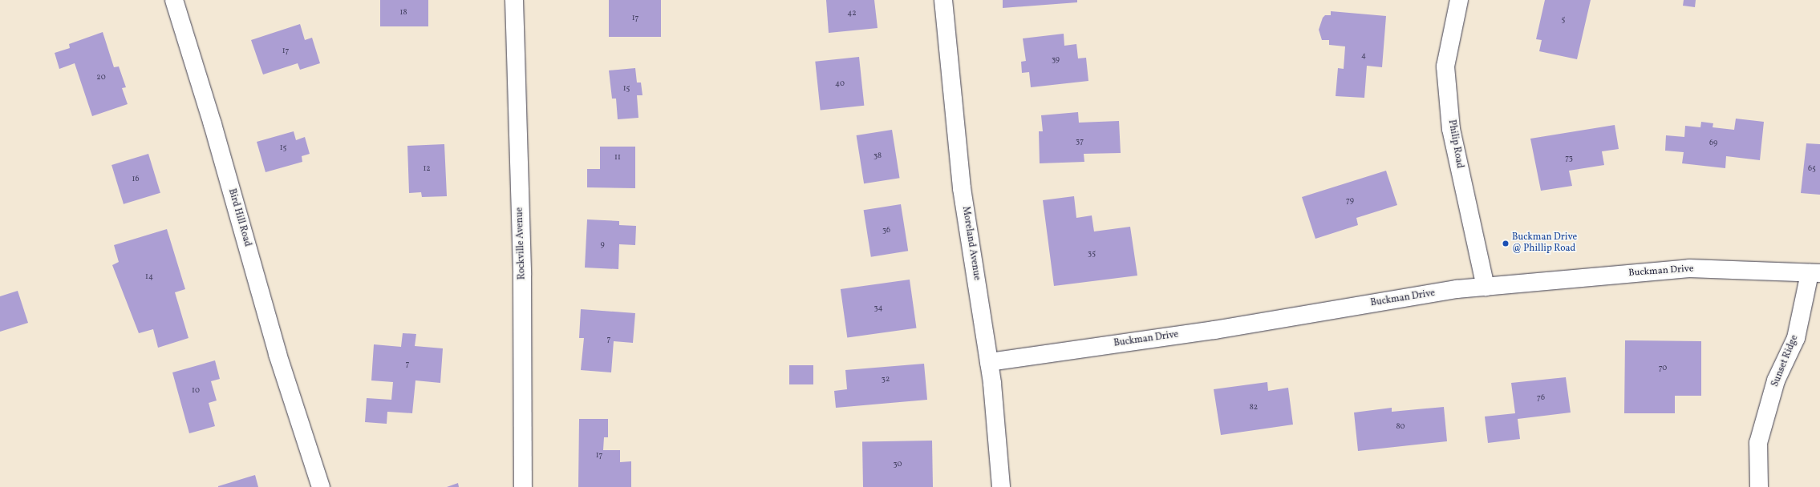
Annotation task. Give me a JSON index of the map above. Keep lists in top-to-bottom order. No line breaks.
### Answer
{"streets":{"street":["Philip Road","Bird Hill Road","Rockville Avenue","Moreland Avenue","Buckman Drive","Sunset Ridge"]},"crossings":[["Philip Road","Buckman Drive"],["Moreland Avenue","Buckman Drive"],["Buckman Drive","Sunset Ridge"]],"places":["Buckman Drive @ Phillip Road"],"house_numbers":["18","42","17","5","17","4","39","20","40","15","37","69","15","38","11","73","12","65","16","79","36","9","35","14","34","7","7","70","32","10","76","82","80","17","30"]}
